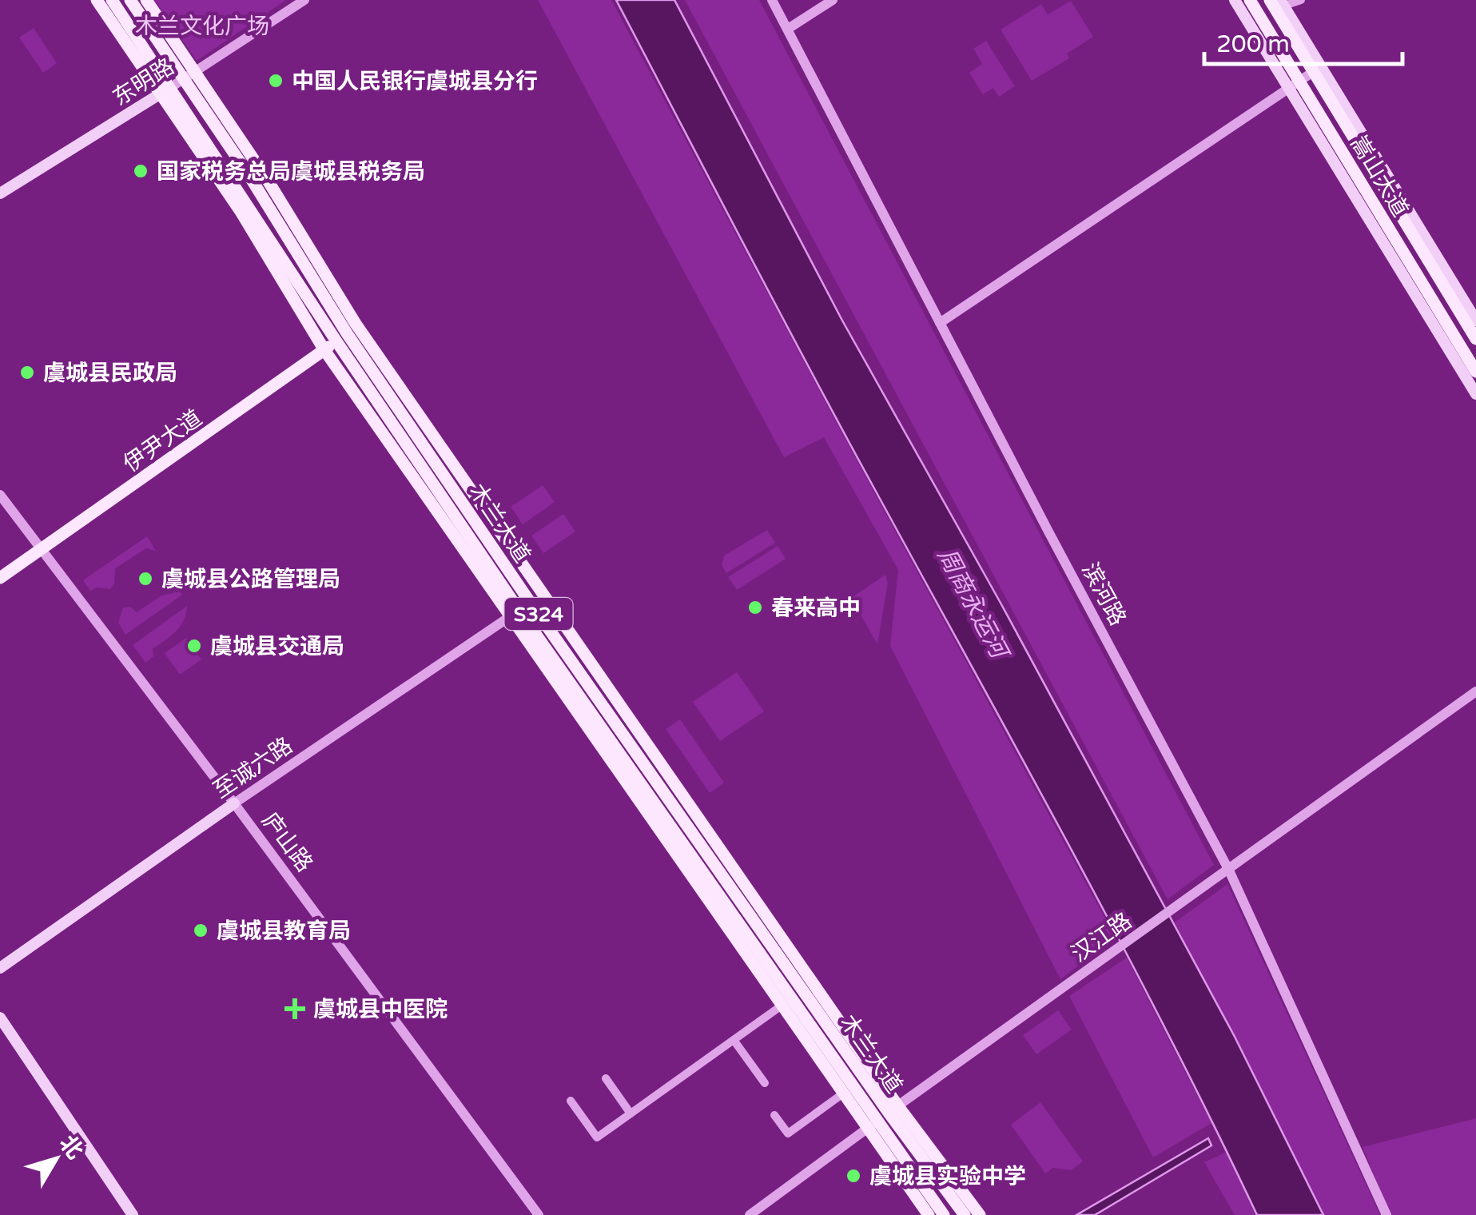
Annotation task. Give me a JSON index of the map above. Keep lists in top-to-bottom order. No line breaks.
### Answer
{"streets":{"main road":["东明路","嵩山大道","伊尹大道","木兰大道","S324","至诚六路"],"street":["滨河路","庐山路","汉江路"]},"crossings":[["东明路","木兰大道"],["伊尹大道","木兰大道"],["伊尹大道","庐山路"],["木兰大道","至诚六路"],["木兰大道","汉江路"],["滨河路","汉江路"],["至诚六路","庐山路"]],"water":["周商永运河"],"parks":["木兰文化广场"],"places":{"other":["中国人民银行虞城县分行","国家税务总局虞城县税务局","虞城县民政局","虞城县公路管理局","春来高中","虞城县交通局","虞城县教育局","虞城县实验中学"],"health":["虞城县中医院"]},"scale_bar":"200 m","north":"top right"}
